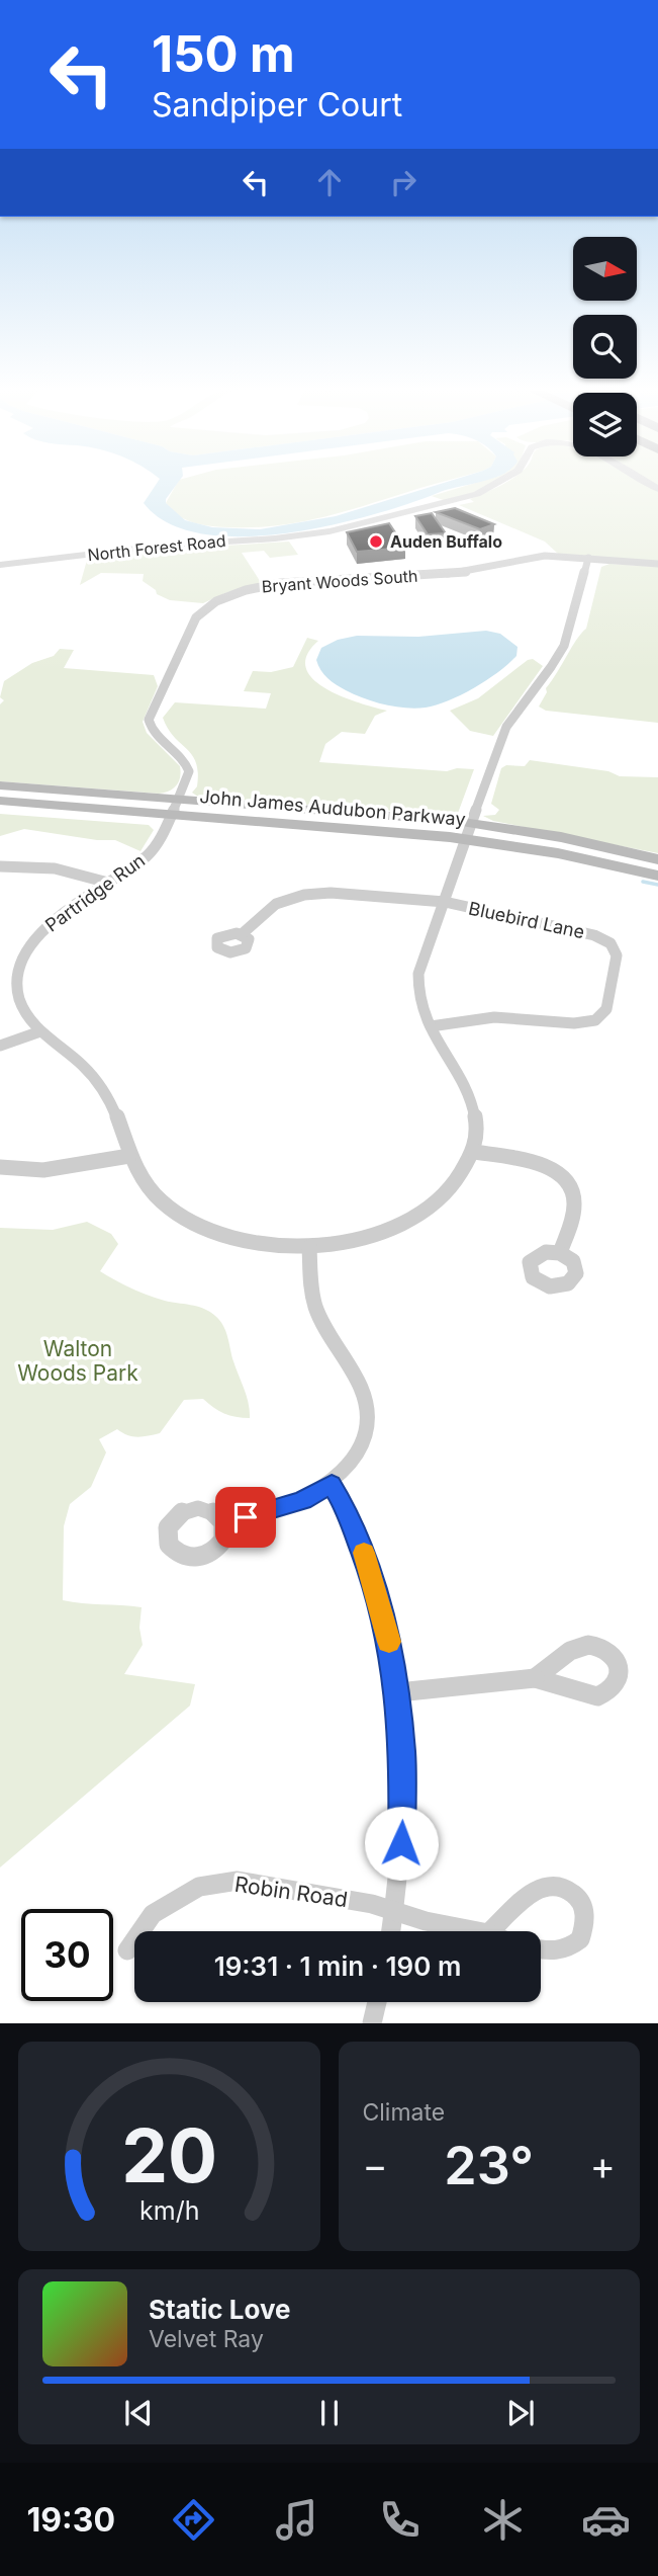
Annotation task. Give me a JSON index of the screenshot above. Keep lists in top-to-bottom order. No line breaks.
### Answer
{"streets":{"main road":["John James Audubon Parkway"],"street":["North Forest Road","Bryant Woods South","Partridge Run","Bluebird Lane","Robin Road"]},"crossings":[["Bryant Woods South","John James Audubon Parkway"],["Bryant Woods South","Partridge Run"],["John James Audubon Parkway","Partridge Run"]],"parks":["Walton Woods Park"],"places":["Auden Buffalo"],"north":"right","page":{"turn":["150 m","Sandpiper Court"],"limit":"30","trip":"19:31 · 1 min · 190 m","tile":"Climate","heat":["−","23°","+"],"song":["Static Love","Velvet Ray"],"tabs":"19:30","gauge":["20","km/h"]}}
